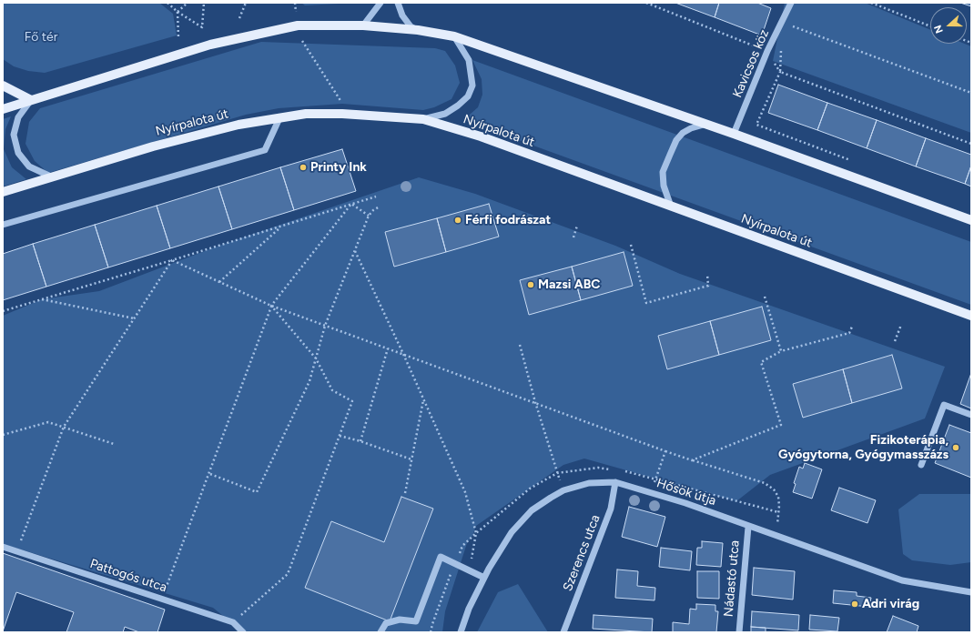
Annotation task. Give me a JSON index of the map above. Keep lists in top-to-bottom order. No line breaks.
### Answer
{"streets":{"main road":["Nyírpalota út"],"street":["Kavicsos köz","Hősök útja","Szerencs utca","Pattogós utca","Nádastó utca"]},"crossings":[["Hősök útja","Szerencs utca"],["Hősök útja","Nádastó utca"]],"parks":["Fő tér"],"places":["Printy Ink","Férfi fodrászat","Mazsi ABC","Fizikoterápia, Gyógytorna, Gyógymasszázs","Adri virág"],"north":"left"}
